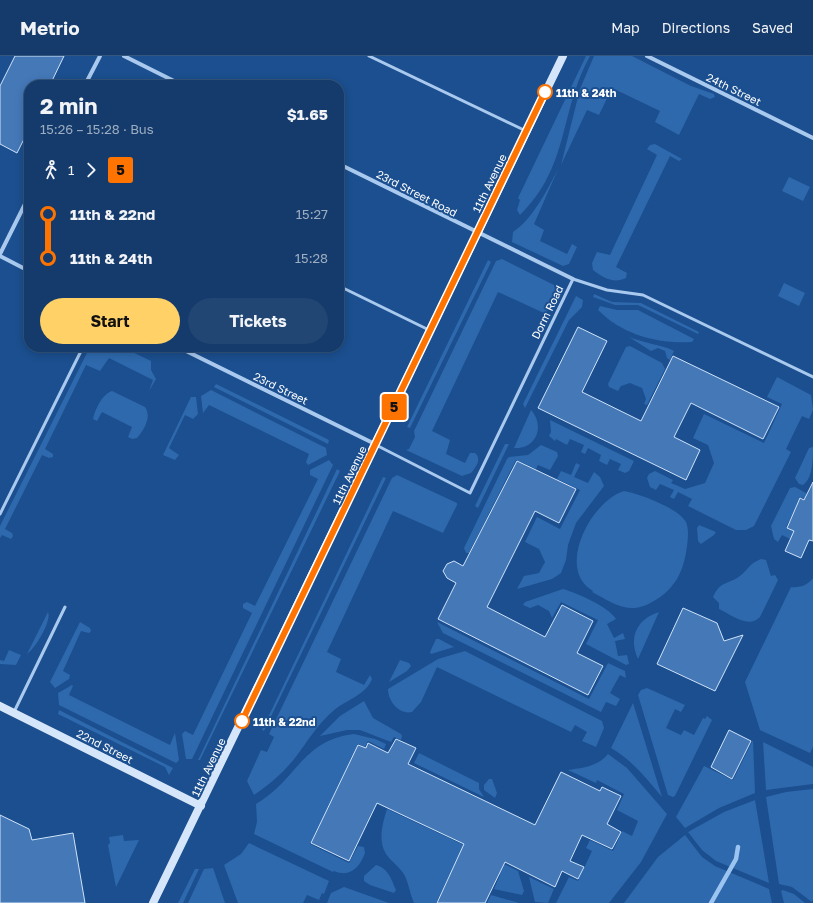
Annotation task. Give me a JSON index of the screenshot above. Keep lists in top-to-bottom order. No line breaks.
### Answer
{"streets":{"main road":["11th Avenue","22nd Street"],"street":["24th Street","23rd Street Road","23rd Street"],"lane":["Dorm Road"]},"crossings":[["11th Avenue","23rd Street Road"],["11th Avenue","Dorm Road"],["11th Avenue","23rd Street"],["11th Avenue","22nd Street"],["23rd Street Road","Dorm Road"],["Dorm Road","23rd Street"]],"places":["11th & 24th","11th & 22nd"],"lines":["bus line 5"],"page":{"header":"Metrio","nav":["Map","Directions","Saved"],"on_map":"5","heading":["2 min","15:26 – 15:28 · Bus","$1.65"],"legs":["1","5"],"list":[{"name":"11th & 22nd","value":"15:27"},{"name":"11th & 24th","value":"15:28"}],"buttons":["Start","Tickets"]}}
